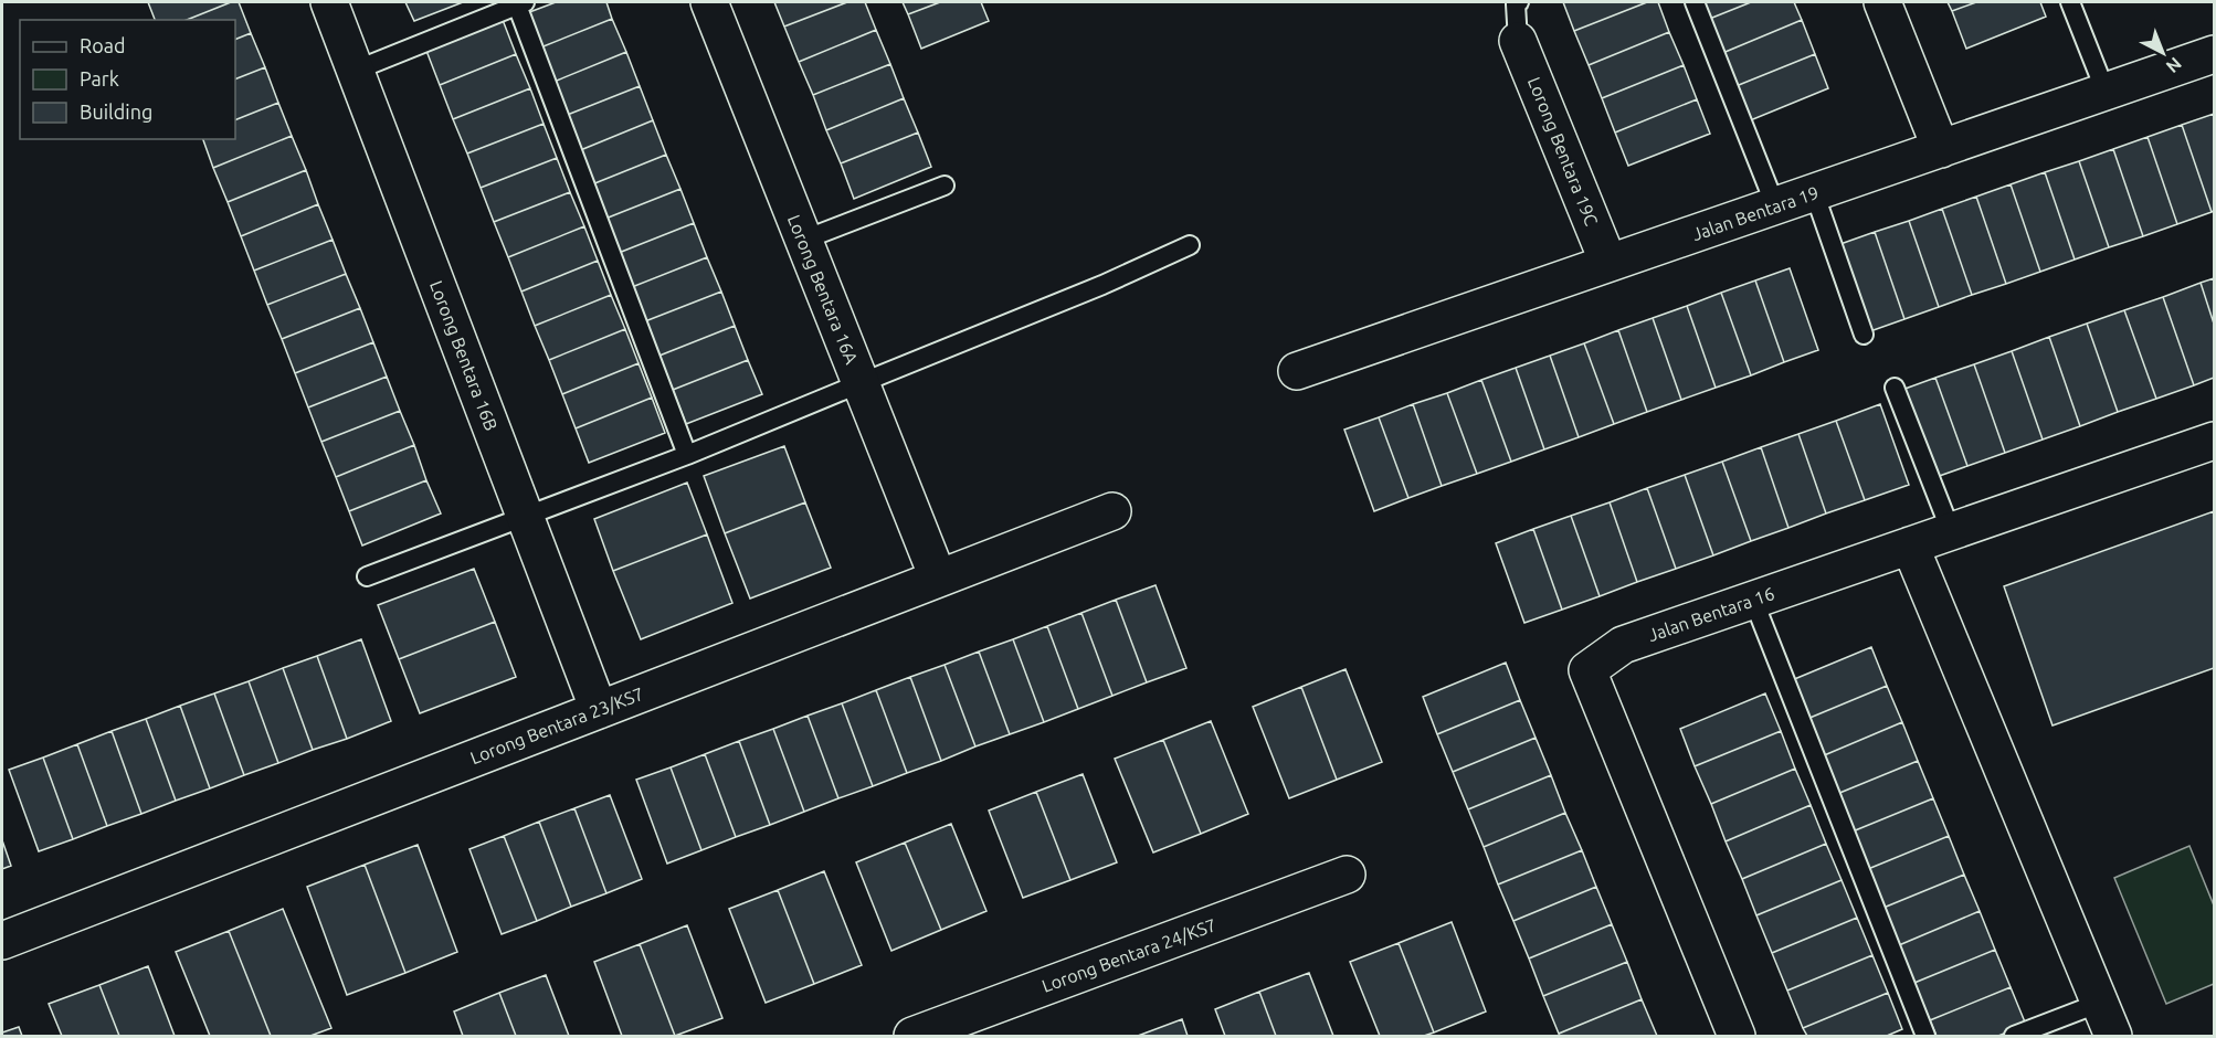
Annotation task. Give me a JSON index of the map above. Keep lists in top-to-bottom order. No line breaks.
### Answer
{"streets":{"street":["Lorong Bentara 19C","Jalan Bentara 19","Lorong Bentara 16A","Lorong Bentara 16B","Jalan Bentara 16","Lorong Bentara 23/KS7","Lorong Bentara 24/KS7"]},"crossings":[["Lorong Bentara 19C","Jalan Bentara 19"],["Lorong Bentara 16A","Lorong Bentara 23/KS7"],["Lorong Bentara 16B","Lorong Bentara 23/KS7"]],"legend":["Road","Park","Building"],"north":"bottom right"}
